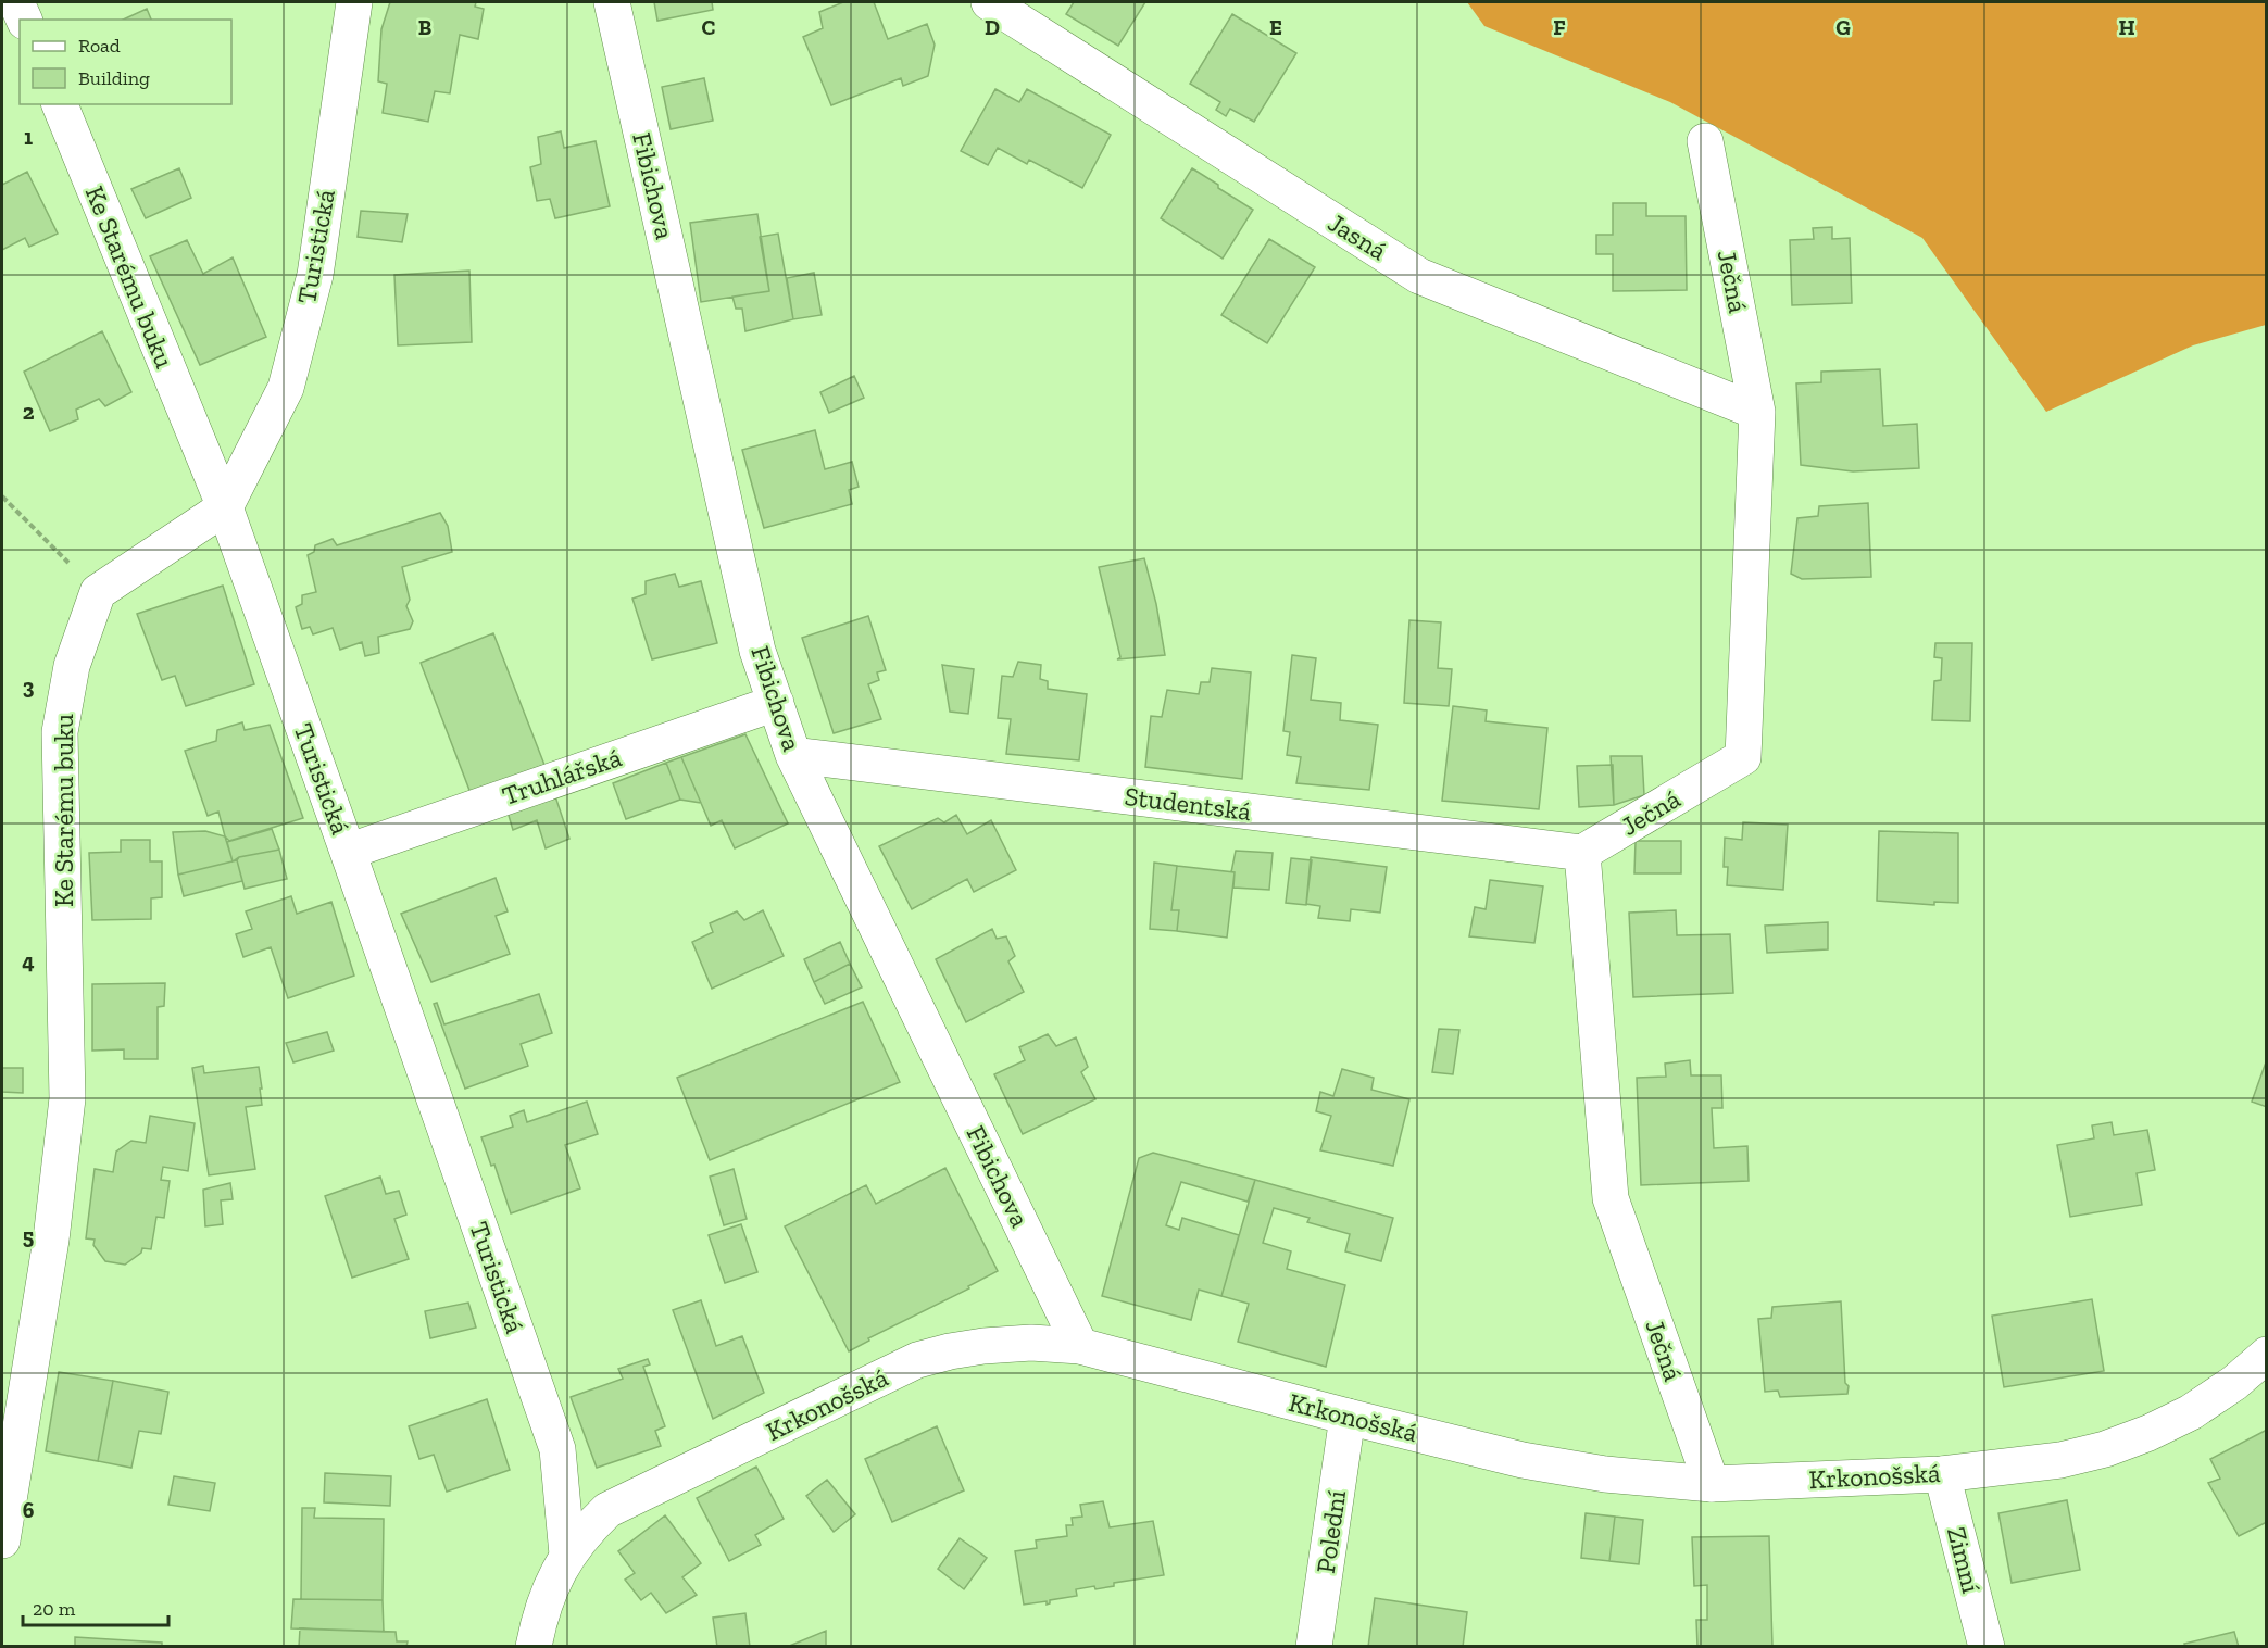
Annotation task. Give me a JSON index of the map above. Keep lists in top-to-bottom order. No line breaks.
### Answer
{"streets":{"street":["Fibichova","Jasná","Turistická","Ke Starému buku","Ječná","Truhlářská","Studentská","Krkonošská","Polední","Zimní"]},"crossings":[["Fibichova","Truhlářská"],["Fibichova","Studentská"],["Fibichova","Krkonošská"],["Jasná","Ječná"],["Turistická","Ke Starému buku"],["Turistická","Truhlářská"],["Turistická","Krkonošská"],["Ječná","Studentská"],["Ječná","Krkonošská"],["Krkonošská","Polední"],["Krkonošská","Zimní"]],"legend":["Road","Building"],"scale_bar":"20 m","grid":{"columns":["B","C","D","E","F","G","H"],"rows":["1","2","3","4","5","6"]}}
